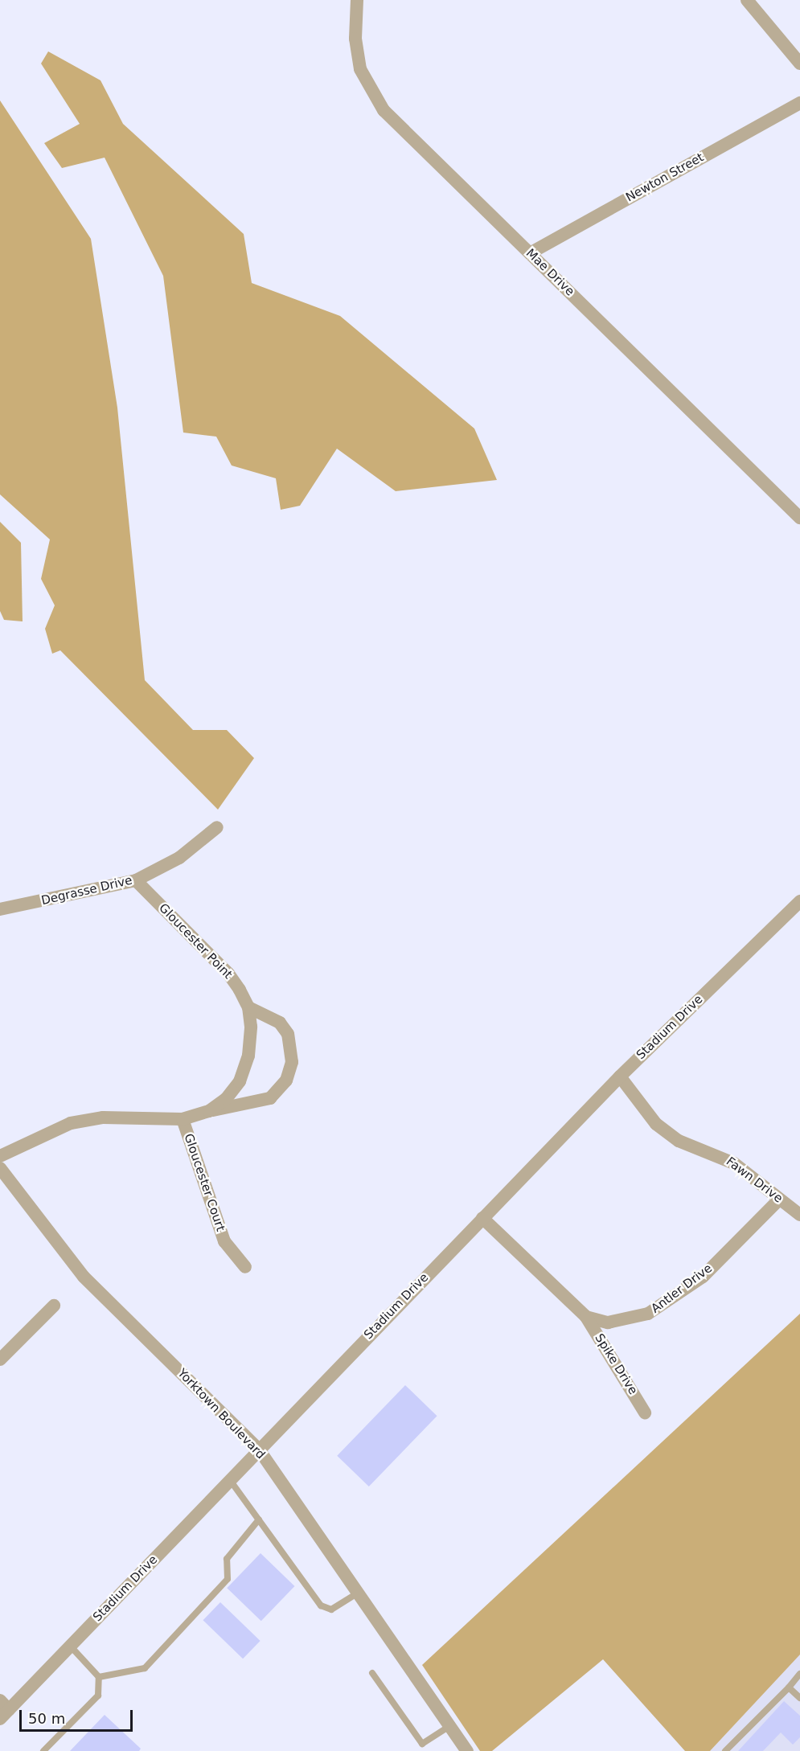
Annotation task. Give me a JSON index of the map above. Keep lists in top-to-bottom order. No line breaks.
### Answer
{"streets":{"street":["Newton Street","Mae Drive","Degrasse Drive","Gloucester Point","Stadium Drive","Fawn Drive","Gloucester Court","Antler Drive","Spike Drive","Yorktown Boulevard"]},"crossings":[["Newton Street","Mae Drive"],["Degrasse Drive","Gloucester Point"],["Stadium Drive","Fawn Drive"],["Stadium Drive","Yorktown Boulevard"],["Fawn Drive","Antler Drive"],["Antler Drive","Spike Drive"]],"scale_bar":"50 m"}
